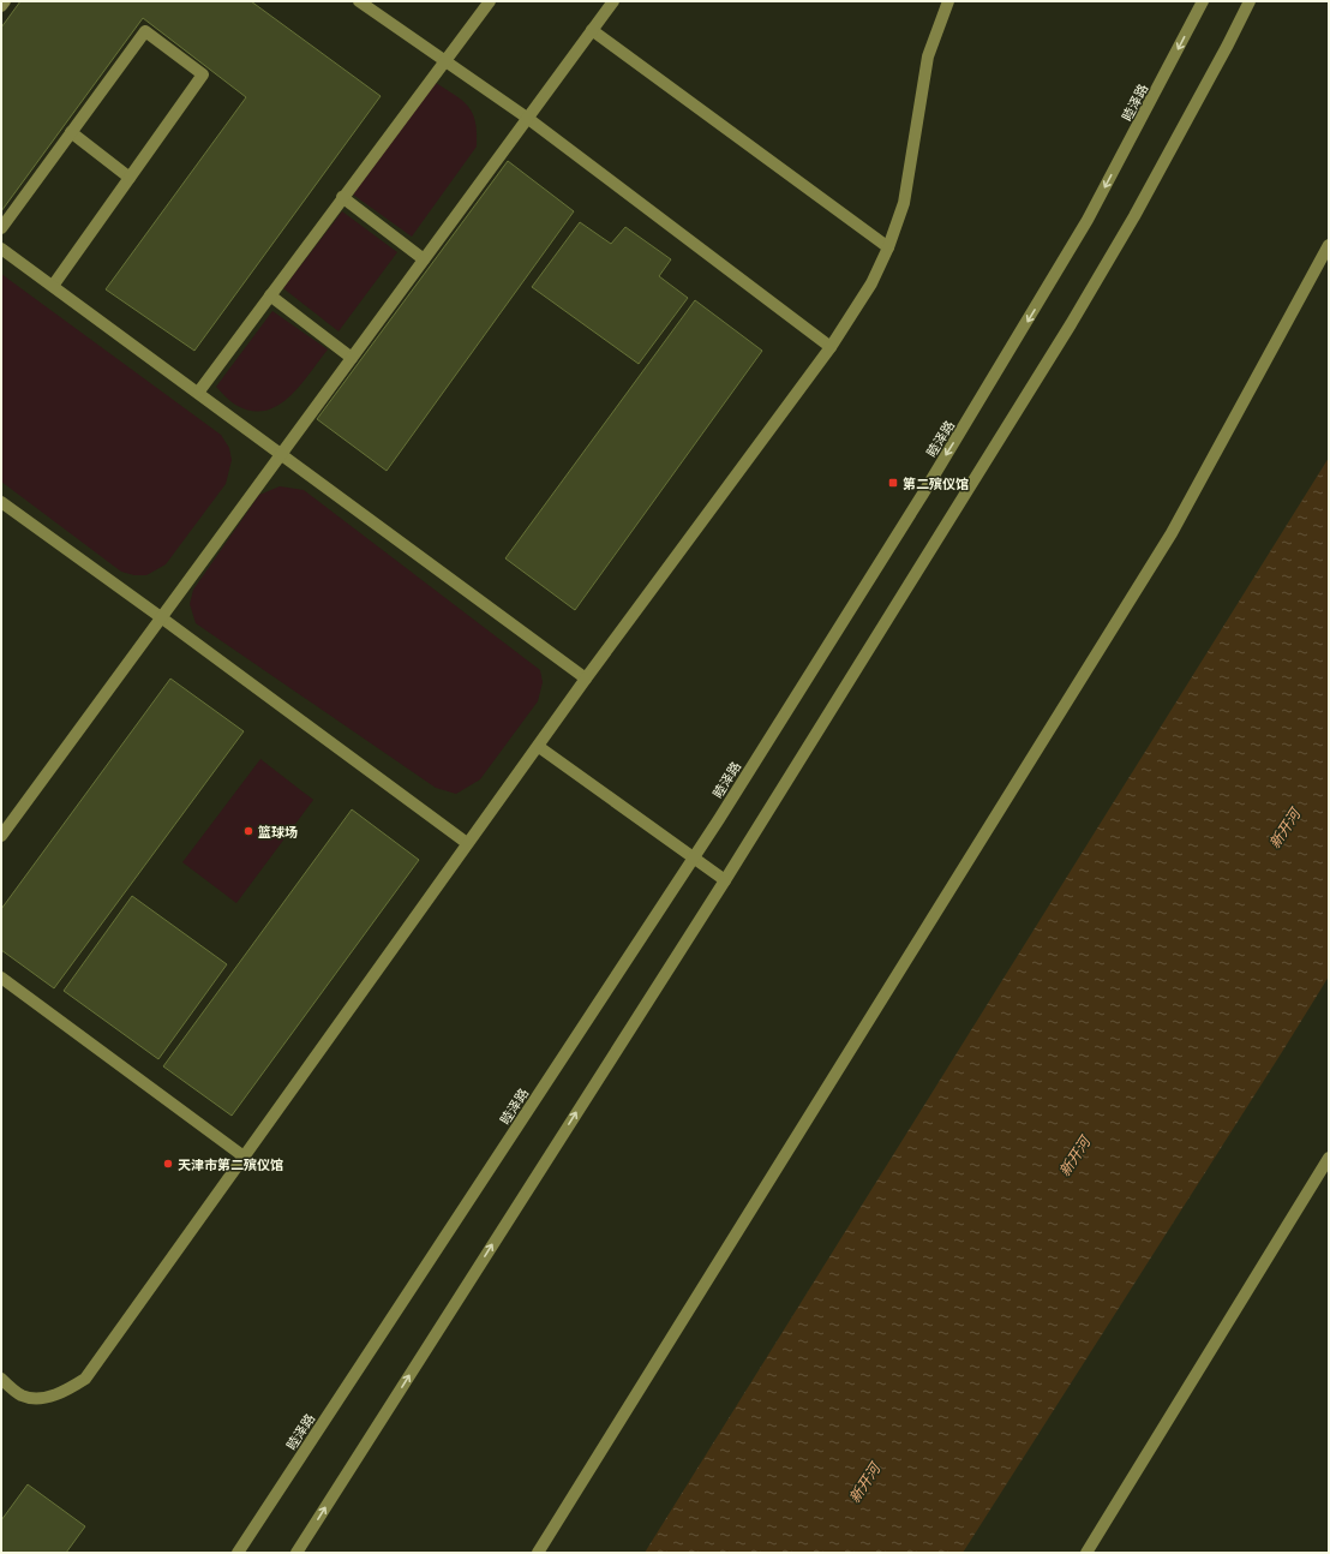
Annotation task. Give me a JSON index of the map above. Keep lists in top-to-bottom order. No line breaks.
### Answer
{"streets":{"street":["睦泽路"]},"water":["新开河"],"places":{"transit":["第二殡仪馆"],"other":["篮球场","天津市第二殡仪馆"]}}
